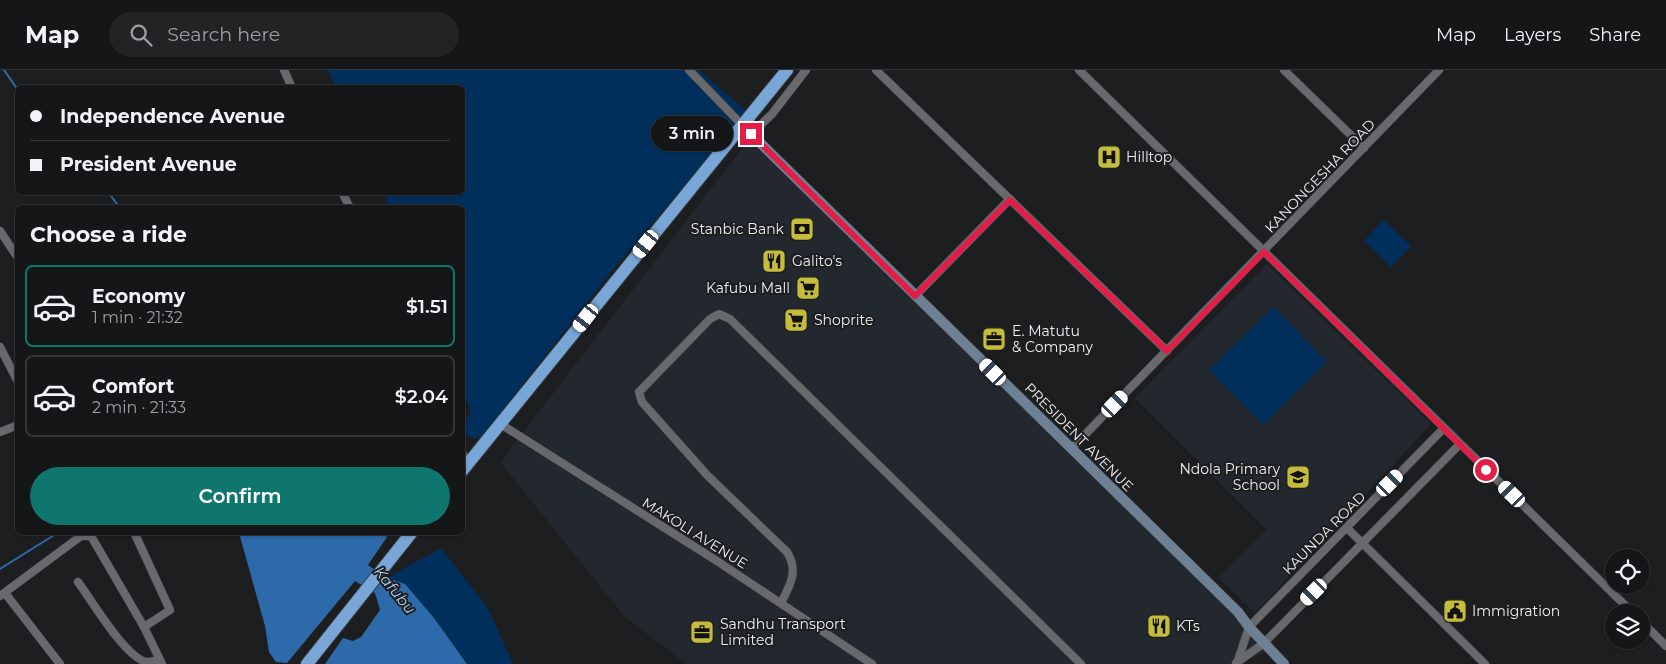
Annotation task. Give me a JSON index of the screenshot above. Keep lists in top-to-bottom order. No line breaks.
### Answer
{"streets":{"main road":["PRESIDENT AVENUE"],"street":["KANONGESHA ROAD","MAKOLI AVENUE","KAUNDA ROAD"]},"crossings":[["KANONGESHA ROAD","PRESIDENT AVENUE"],["PRESIDENT AVENUE","KAUNDA ROAD"]],"water":["Kafubu"],"places":{"hospital":["Hilltop"],"bank":["Stanbic Bank"],"restaurant":["Galito's","KTs"],"supermarket":["Kafubu Mall","Shoprite"],"office":["E. Matutu & Company","Sandhu Transport Limited"],"school or university":["Ndola Primary School"],"public building":["Immigration"]},"page":{"header":"Map","search":"Search here","nav":["Map","Layers","Share"],"banner":["Independence Avenue","President Avenue"],"bubble":"3 min","heading":"Choose a ride","list":[{"name":"Economy","note":"1 min · 21:32","value":"$1.51"},{"name":"Comfort","note":"2 min · 21:33","value":"$2.04"}],"buttons":"Confirm"}}
